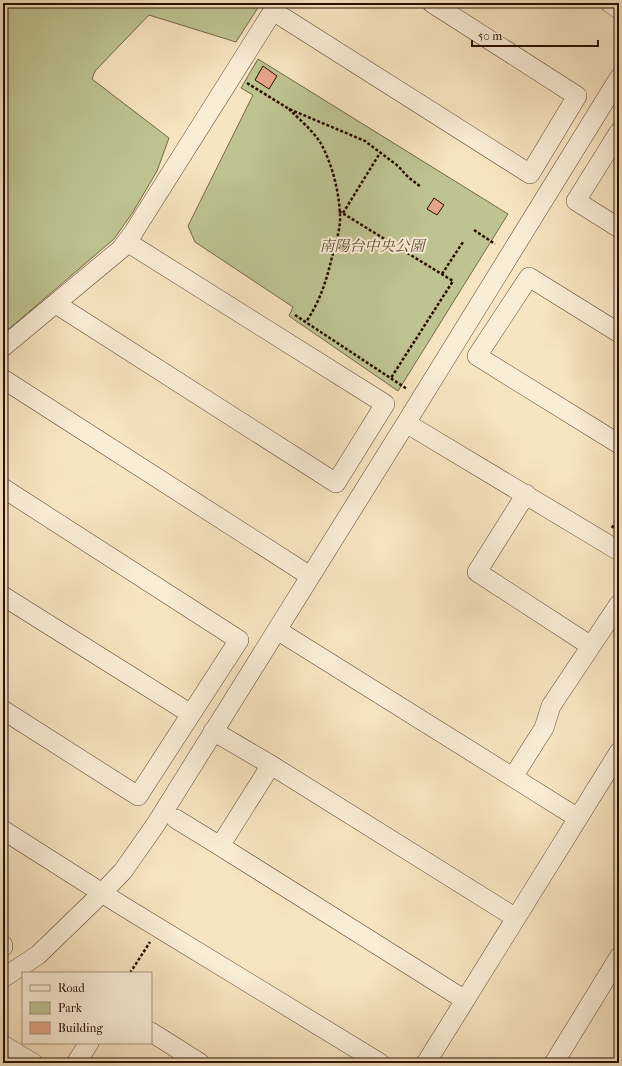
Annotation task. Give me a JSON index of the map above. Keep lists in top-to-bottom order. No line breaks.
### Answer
{"parks":["南陽台中央公園"],"legend":["Road","Park","Building"],"scale_bar":"50 m"}
